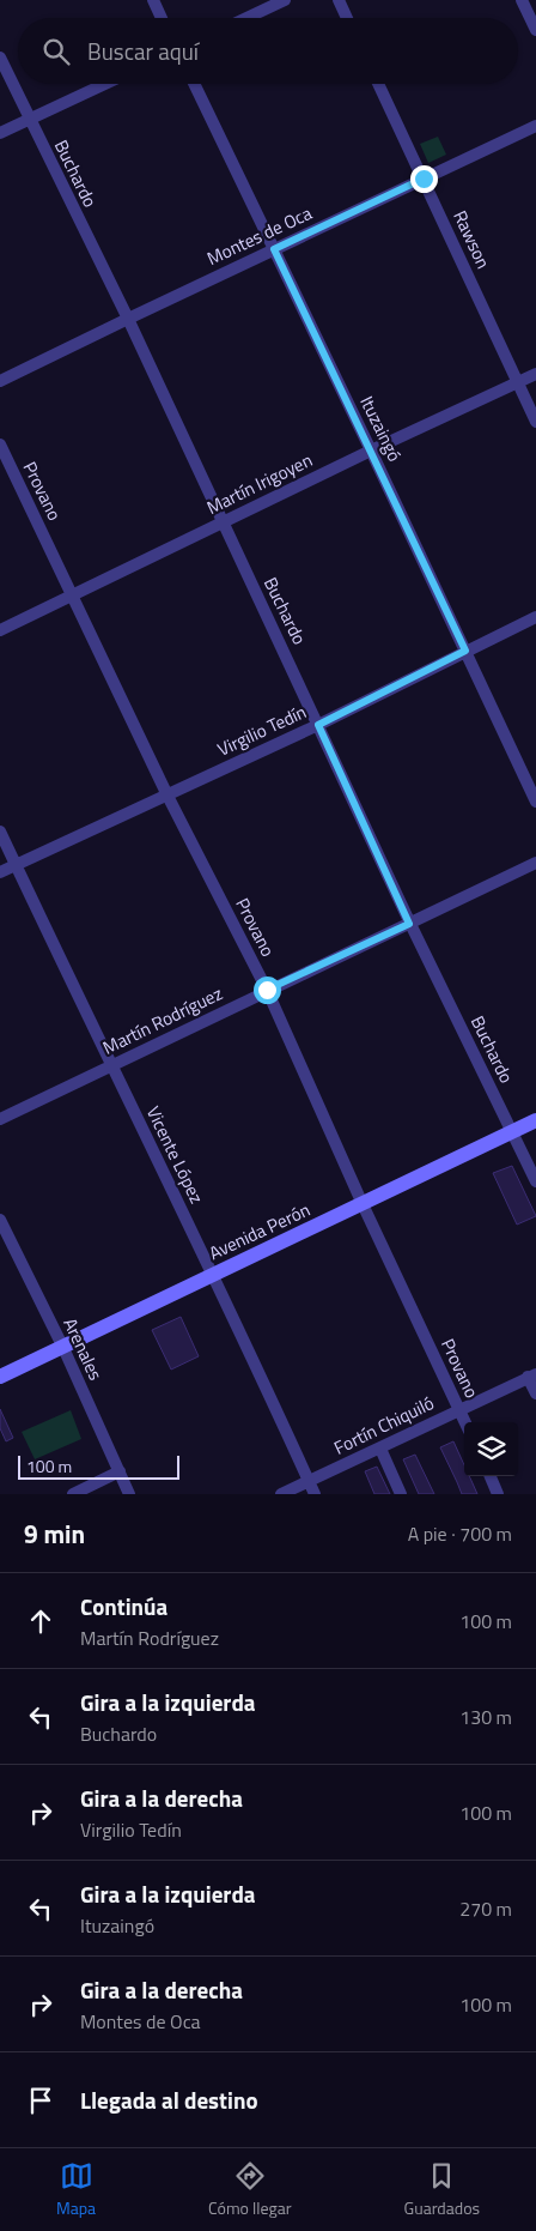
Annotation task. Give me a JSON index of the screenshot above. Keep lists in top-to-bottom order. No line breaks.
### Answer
{"streets":{"main road":["Avenida Perón"],"street":["Buchardo","Montes de Oca","Rawson","Ituzaingó","Martín Irigoyen","Provano","Virgilio Tedín","Martín Rodríguez","Vicente López","Arenales","Fortín Chiquiló"]},"crossings":[["Buchardo","Montes de Oca"],["Buchardo","Martín Irigoyen"],["Buchardo","Virgilio Tedín"],["Buchardo","Martín Rodríguez"],["Buchardo","Avenida Perón"],["Montes de Oca","Rawson"],["Montes de Oca","Ituzaingó"],["Rawson","Martín Irigoyen"],["Ituzaingó","Martín Irigoyen"],["Ituzaingó","Virgilio Tedín"],["Martín Irigoyen","Provano"],["Provano","Virgilio Tedín"],["Provano","Martín Rodríguez"],["Provano","Avenida Perón"],["Provano","Fortín Chiquiló"],["Virgilio Tedín","Vicente López"],["Martín Rodríguez","Vicente López"],["Vicente López","Avenida Perón"],["Vicente López","Fortín Chiquiló"],["Avenida Perón","Arenales"]],"scale_bar":"100 m","page":{"search":"Buscar aquí","scale":"100 m","heading":["9 min","A pie · 700 m"],"list":[["Continúa","Martín Rodríguez","100 m"],["Gira a la izquierda","Buchardo","130 m"],["Gira a la derecha","Virgilio Tedín","100 m"],["Gira a la izquierda","Ituzaingó","270 m"],["Gira a la derecha","Montes de Oca","100 m"],"Llegada al destino"],"nav":["Mapa","Cómo llegar","Guardados"]}}
